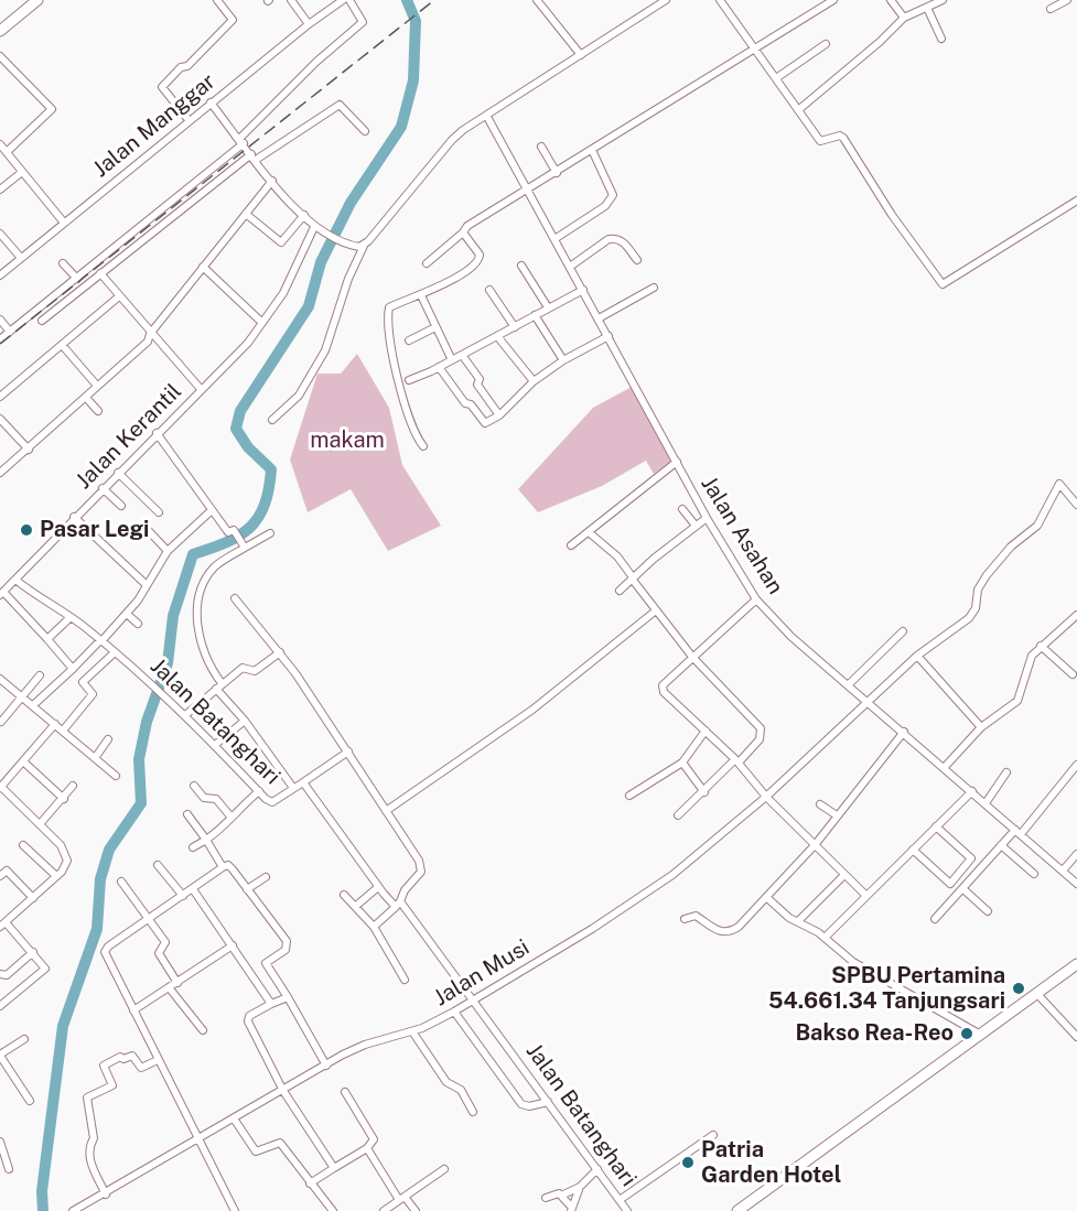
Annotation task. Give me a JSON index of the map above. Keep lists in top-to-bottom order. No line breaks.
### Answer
{"streets":{"street":["Jalan Manggar","Jalan Kerantil","Jalan Asahan","Jalan Batanghari","Jalan Musi"]},"crossings":[["Jalan Kerantil","Jalan Batanghari"],["Jalan Asahan","Jalan Musi"],["Jalan Batanghari","Jalan Musi"]],"parks":["makam"],"places":["Pasar Legi","SPBU Pertamina 54.661.34 Tanjungsari","Bakso Rea-Reo","Patria Garden Hotel"]}
